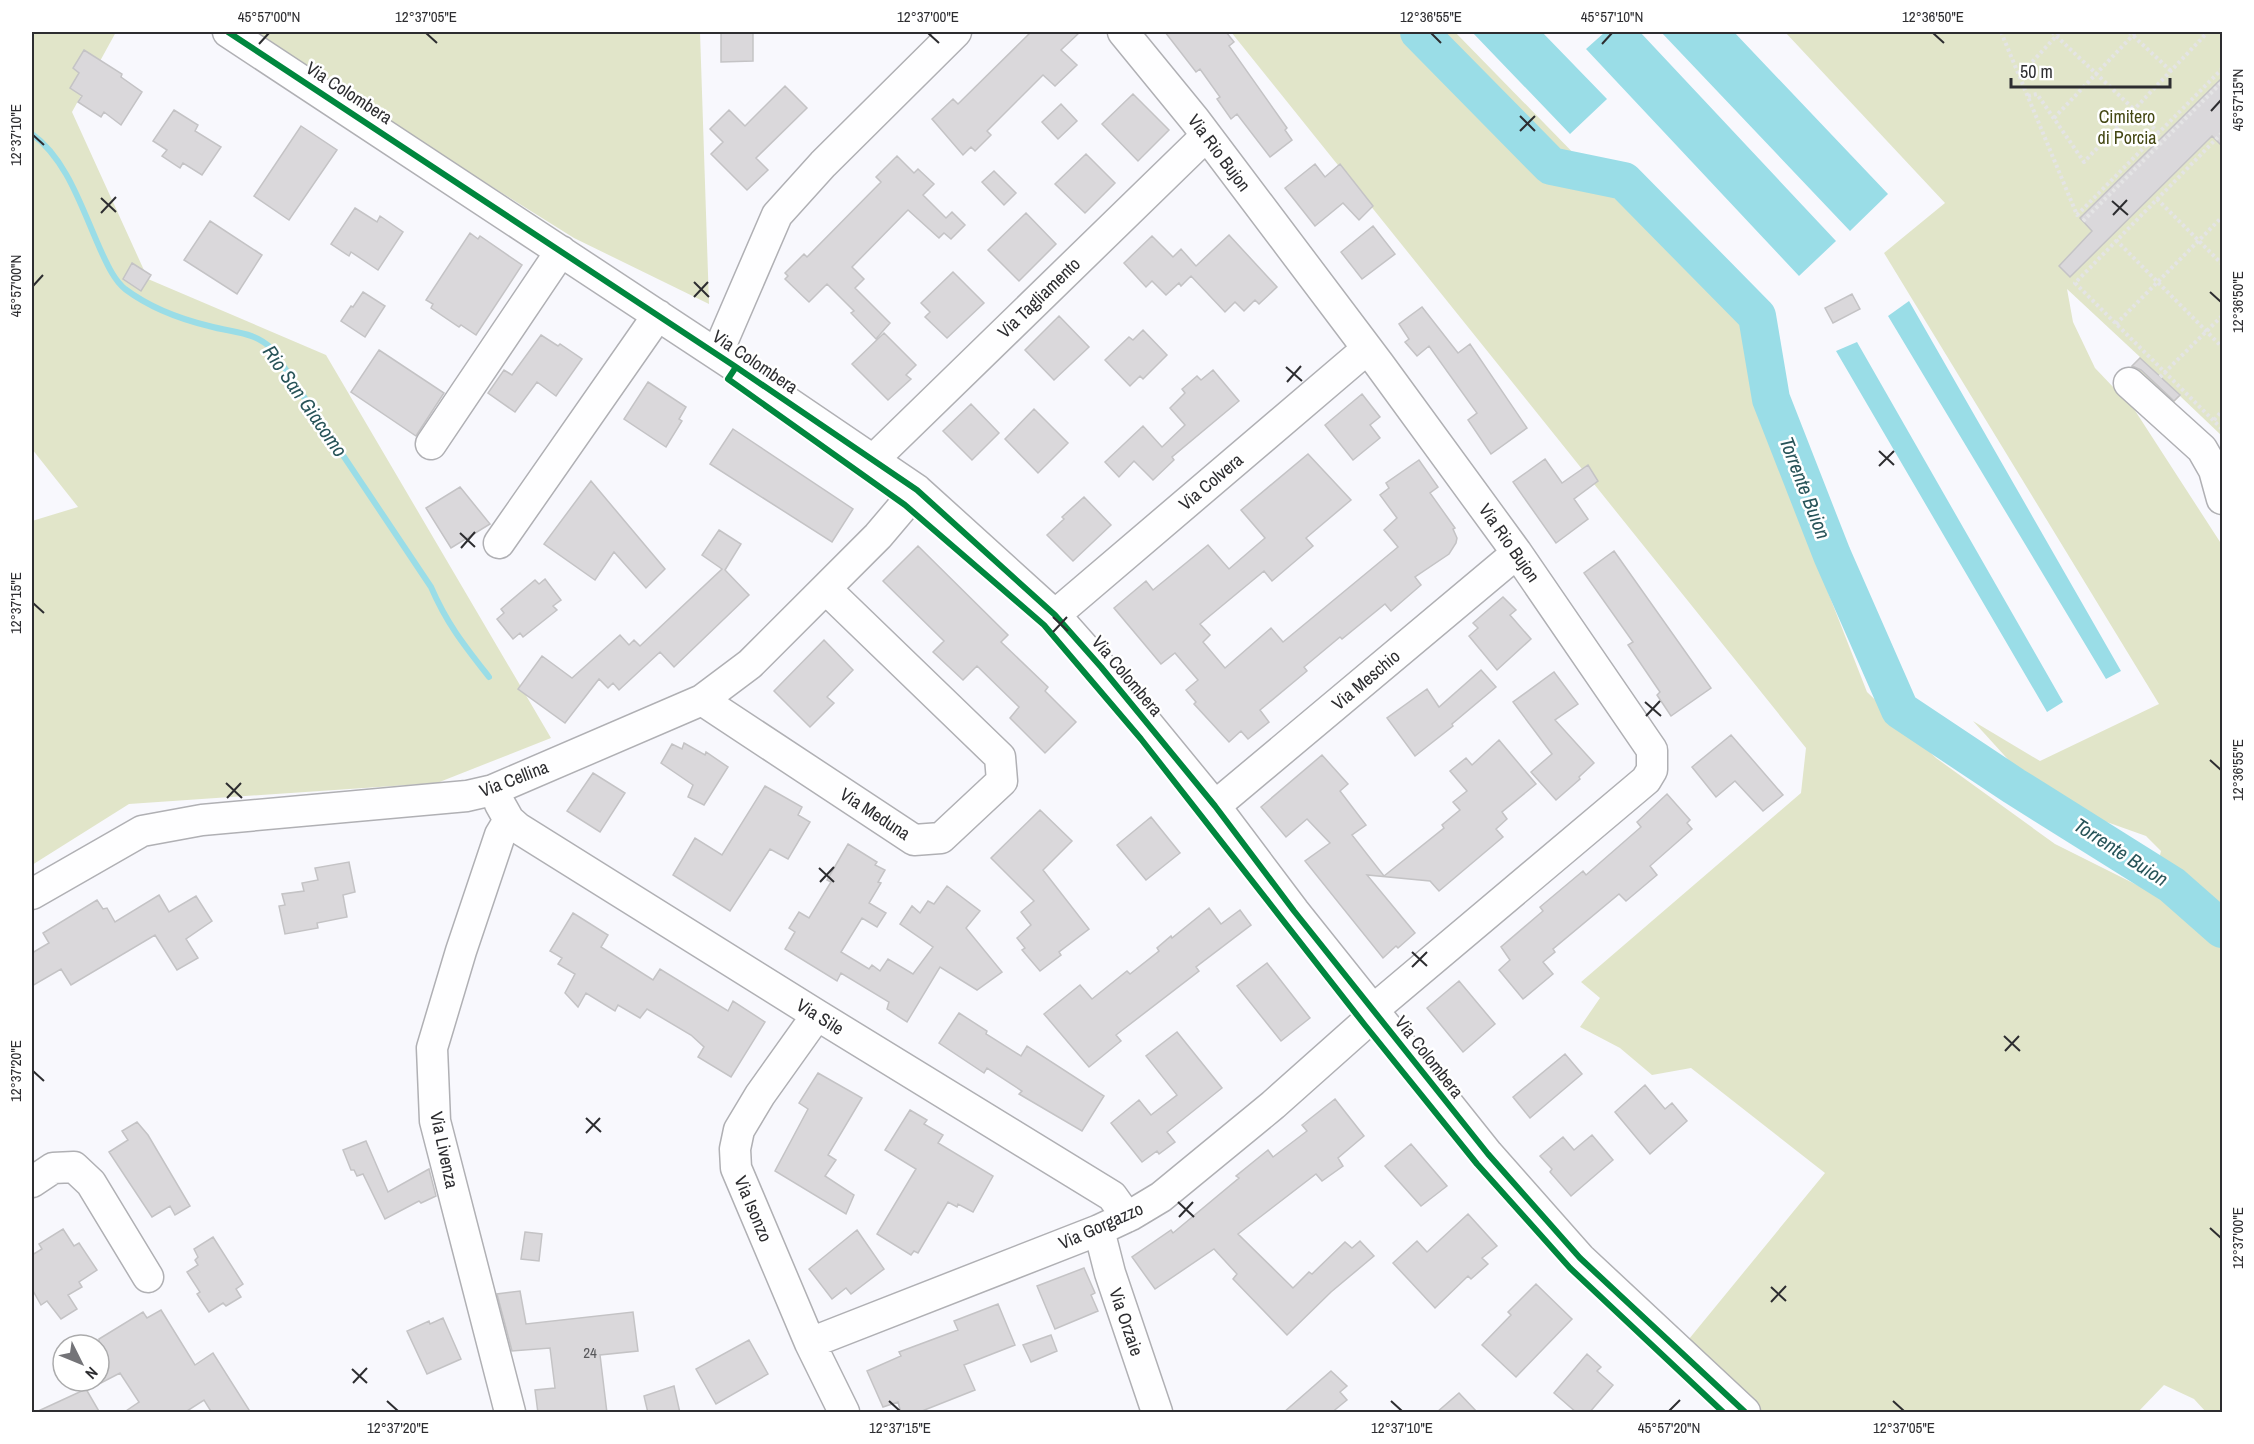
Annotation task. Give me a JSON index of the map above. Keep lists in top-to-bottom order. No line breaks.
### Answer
{"streets":{"street":["Via Colombera","Via Rio Bujon","Via Tagliamento","Via Colvera","Via Meschio","Via Cellina","Via Meduna","Via Sile","Via Livenza","Via Isonzo","Via Gorgazzo","Via Orzaie"]},"crossings":[["Via Colombera","Via Rio Bujon"],["Via Colombera","Via Tagliamento"],["Via Colombera","Via Colvera"],["Via Colombera","Via Meschio"],["Via Colombera","Via Cellina"],["Via Colombera","Via Gorgazzo"],["Via Rio Bujon","Via Tagliamento"],["Via Rio Bujon","Via Colvera"],["Via Rio Bujon","Via Meschio"],["Via Rio Bujon","Via Gorgazzo"],["Via Cellina","Via Meduna"],["Via Sile","Via Livenza"],["Via Sile","Via Isonzo"],["Via Sile","Via Gorgazzo"],["Via Isonzo","Via Gorgazzo"],["Via Gorgazzo","Via Orzaie"]],"water":["Rio San Giacomo","Torrente Buion"],"parks":["Cimitero di Porcia"],"house_numbers":["24"],"scale_bar":"50 m","north":"bottom right","coordinates":["45°57'00\"N","12°37'05\"E","12°37'00\"E","12°36'55\"E","45°57'10\"N","12°36'50\"E","45°57'15\"N","12°37'10\"E","12°37'15\"E","12°37'20\"E","45°57'20\"N"]}
